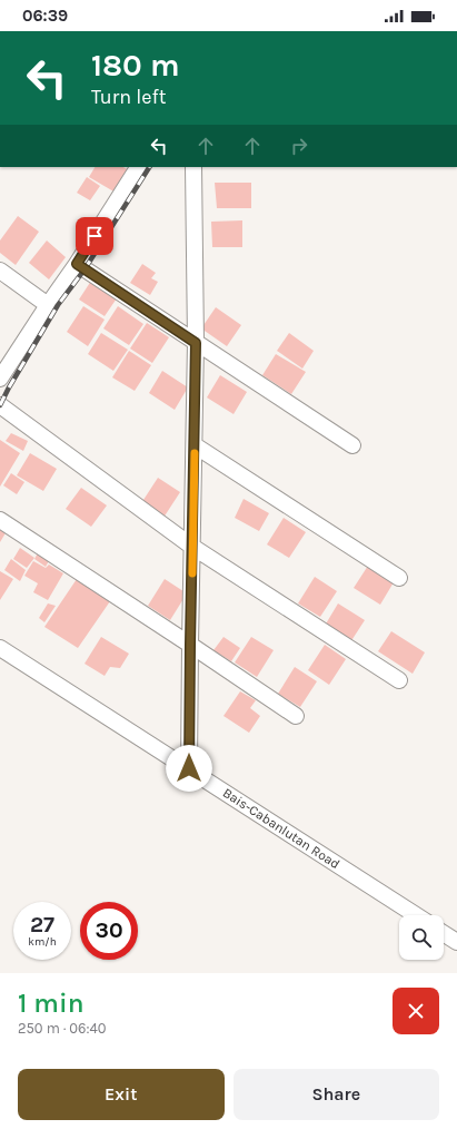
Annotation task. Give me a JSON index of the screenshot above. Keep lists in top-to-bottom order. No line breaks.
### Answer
{"streets":{"street":["Bais-Cabanlutan Road"]},"page":{"status":"06:39","turn":["180 m","Turn left"],"speed":"27 km/h","limit":"30","heading":["1 min","250 m · 06:40"],"buttons":["Exit","Share"]}}
